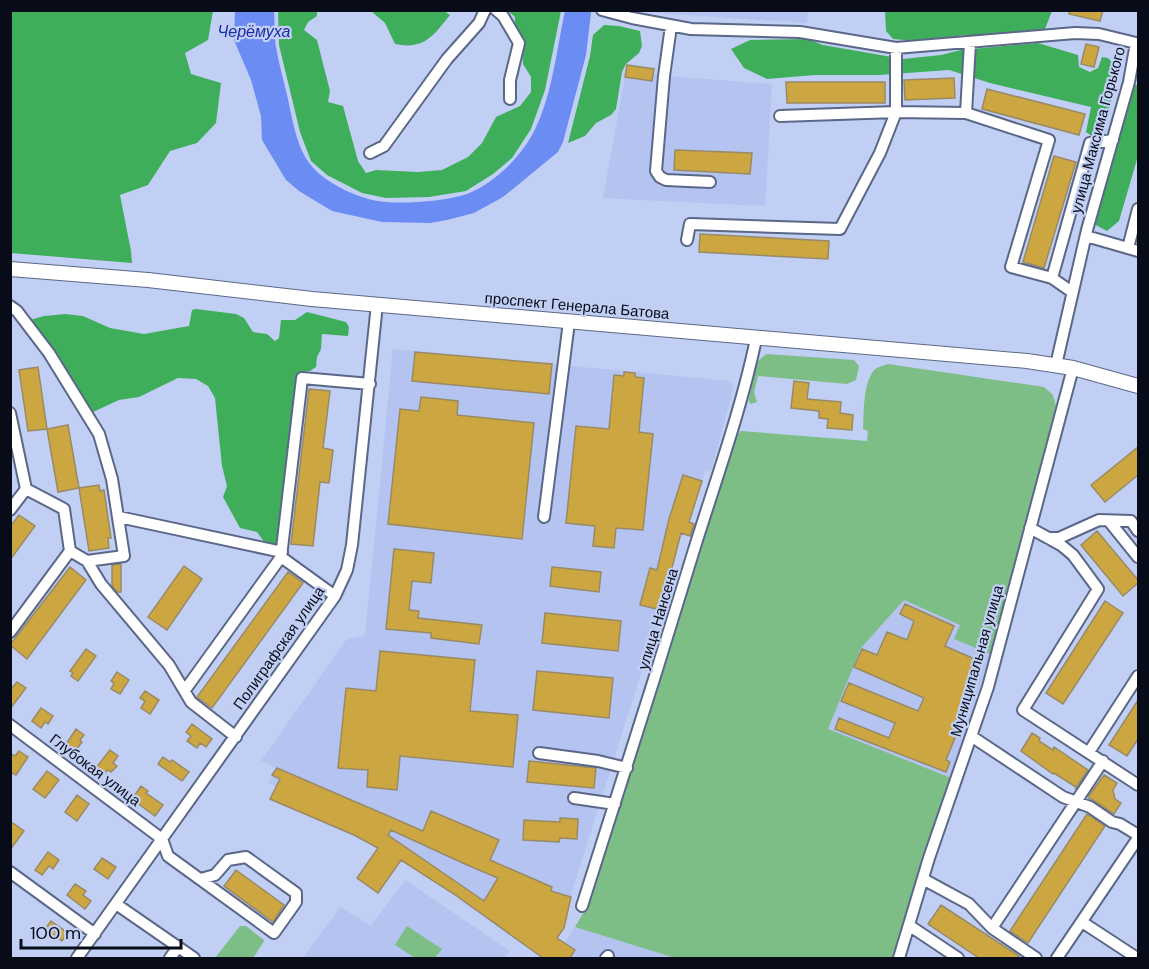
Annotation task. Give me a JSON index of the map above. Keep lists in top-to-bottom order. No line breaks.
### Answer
{"streets":{"main road":["проспект Генерала Батова"],"street":["улица Максима Горького","улица Нансена","Полиграфская улица","Муниципальная улица","Глубокая улица"]},"crossings":[["улица Максима Горького","проспект Генерала Батова"],["проспект Генерала Батова","улица Нансена"],["проспект Генерала Батова","Полиграфская улица"],["проспект Генерала Батова","Муниципальная улица"],["Полиграфская улица","Глубокая улица"]],"water":["Черёмуха"],"scale_bar":"100 m"}
